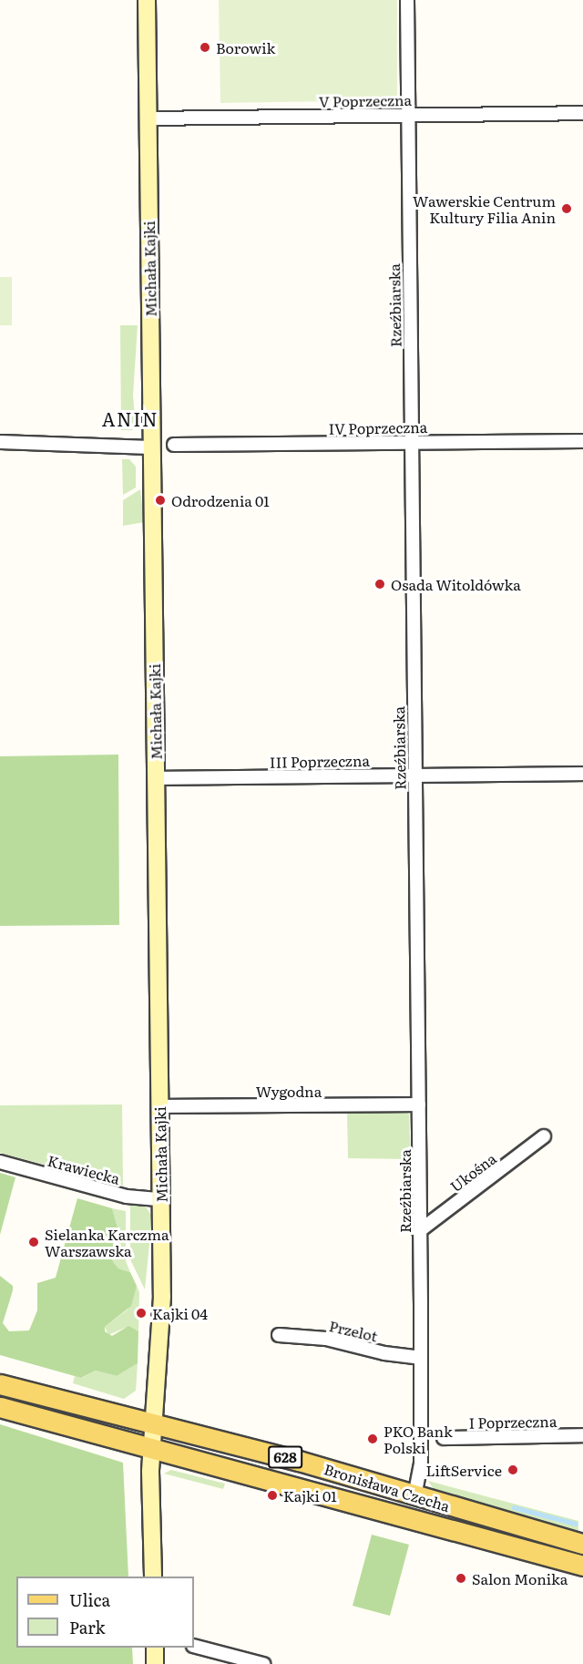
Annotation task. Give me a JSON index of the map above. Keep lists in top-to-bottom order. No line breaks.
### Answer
{"streets":{"main road":["628","Bronisława Czecha"],"street":["V Poprzeczna","Michała Kajki","Rzeźbiarska","IV Poprzeczna","III Poprzeczna","Wygodna","Krawiecka","Ukośna","Przelot","I Poprzeczna"]},"crossings":[["V Poprzeczna","Michała Kajki"],["V Poprzeczna","Rzeźbiarska"],["Michała Kajki","III Poprzeczna"],["Michała Kajki","Wygodna"],["Michała Kajki","Krawiecka"],["Michała Kajki","Bronisława Czecha"],["Rzeźbiarska","IV Poprzeczna"],["Rzeźbiarska","III Poprzeczna"],["Rzeźbiarska","Wygodna"],["Rzeźbiarska","Ukośna"],["Rzeźbiarska","Przelot"],["Rzeźbiarska","Bronisława Czecha"]],"districts":["ANIN"],"places":["Borowik","Wawerskie Centrum Kultury Filia Anin","Odrodzenia 01","Osada Witoldówka","Sielanka Karczma Warszawska","Kajki 04","PKO Bank Polski","LiftService","Kajki 01","Salon Monika"],"legend":["Ulica","Park"]}
